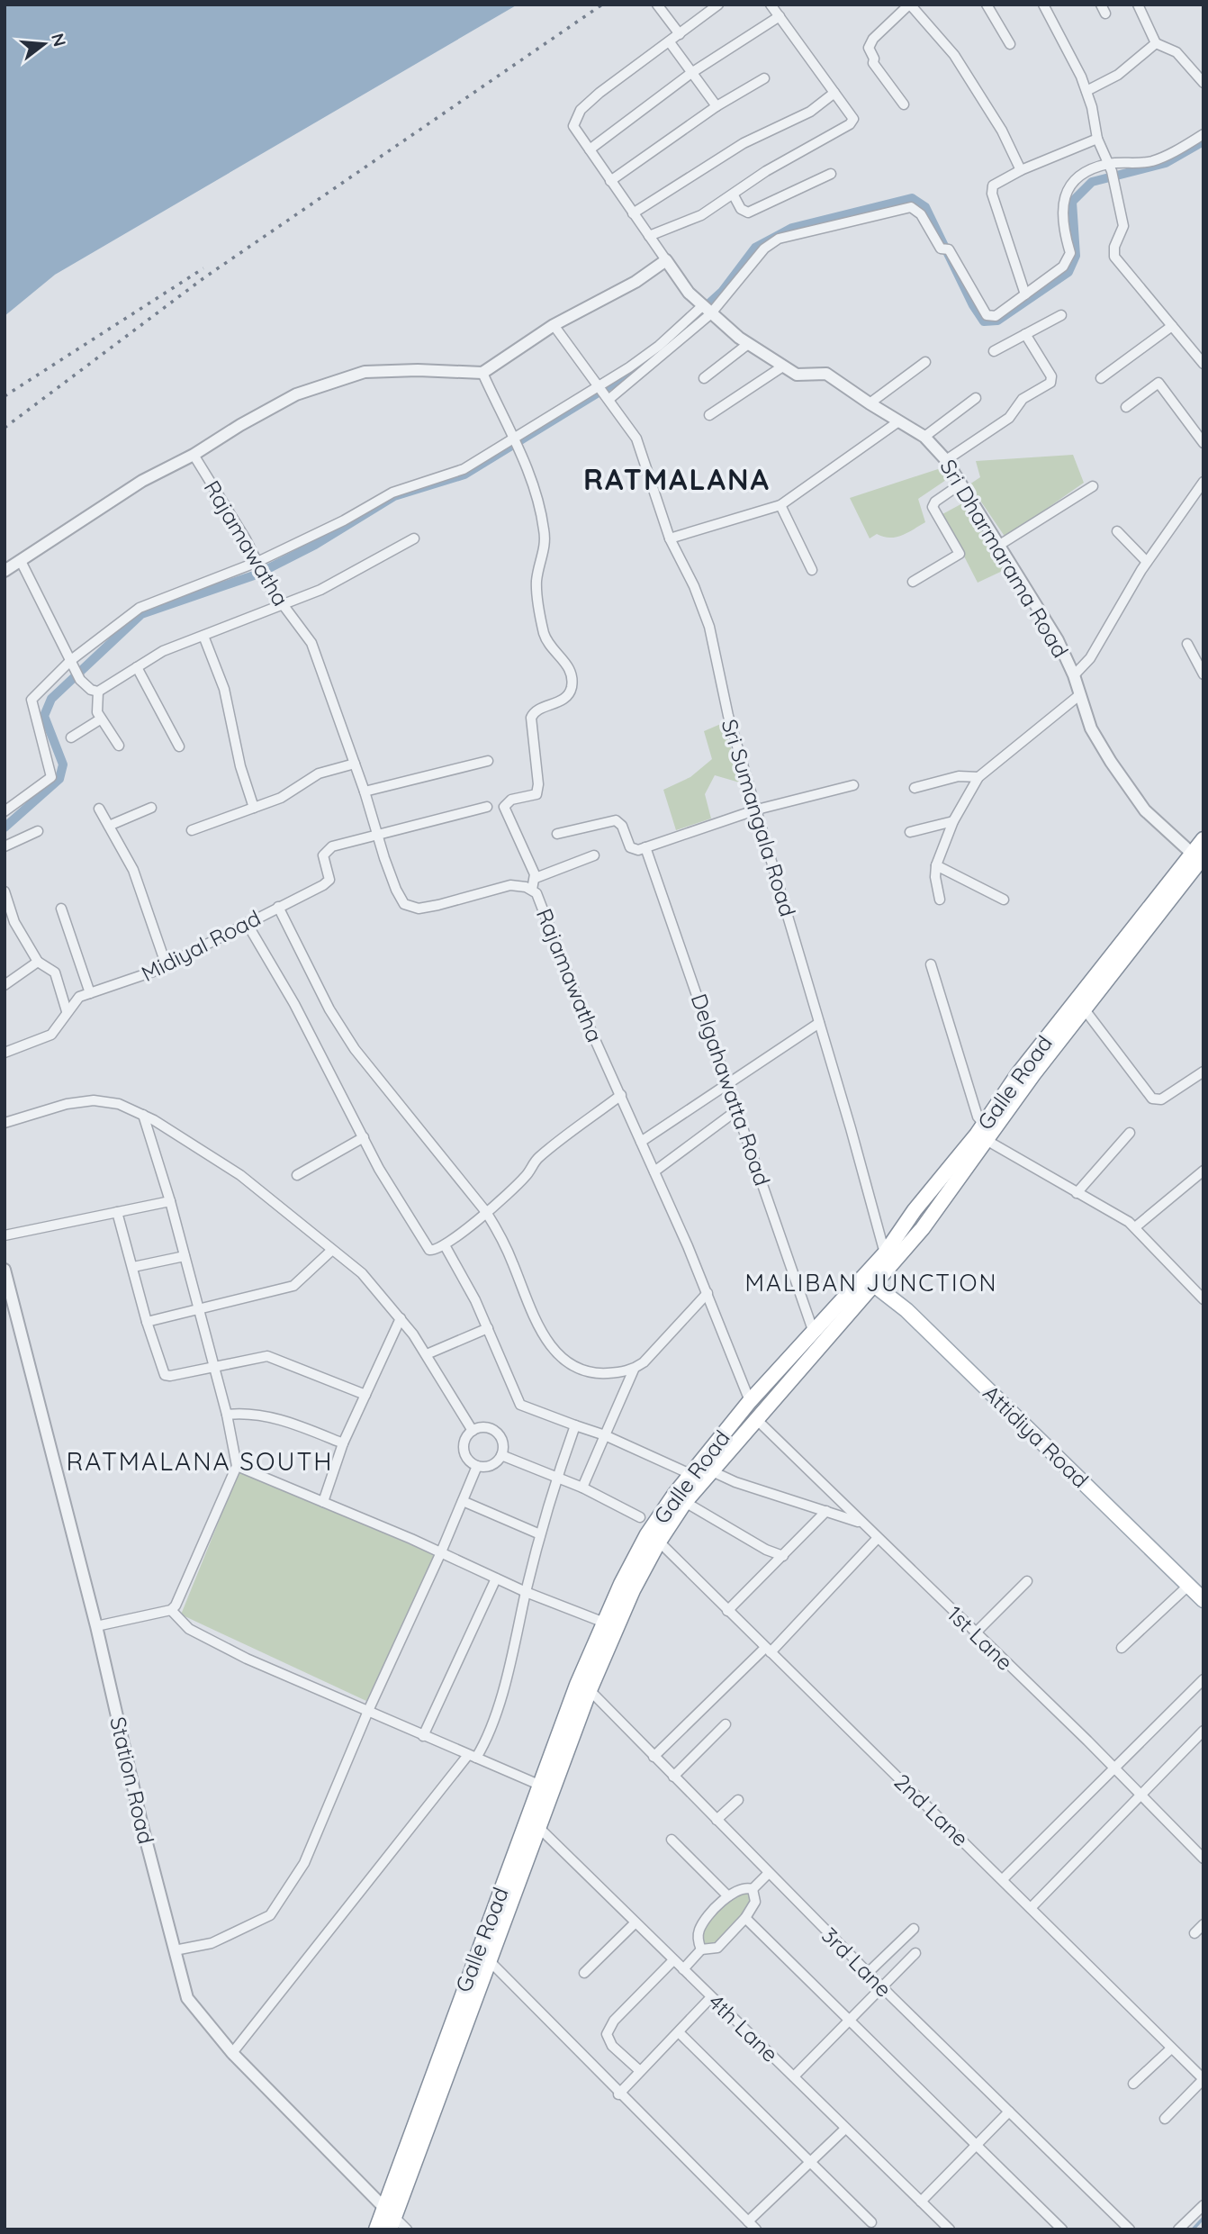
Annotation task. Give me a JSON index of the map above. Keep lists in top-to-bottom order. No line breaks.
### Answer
{"streets":{"main road":["Galle Road","Attidiya Road"],"street":["Rajamawatha","Sri Dharmarama Road","Sri Sumangala Road","Midiyal Road","Delgahawatta Road","1st Lane","Station Road","2nd Lane","3rd Lane","4th Lane"]},"crossings":[["Rajamawatha","Midiyal Road"],["Rajamawatha","Galle Road"],["Sri Dharmarama Road","Galle Road"],["Sri Sumangala Road","Galle Road"],["Galle Road","Delgahawatta Road"],["Galle Road","Attidiya Road"],["Galle Road","1st Lane"],["Galle Road","Station Road"],["Galle Road","2nd Lane"],["Galle Road","3rd Lane"],["Galle Road","4th Lane"]],"districts":["RATMALANA","MALIBAN JUNCTION","RATMALANA SOUTH"],"north":"right"}
